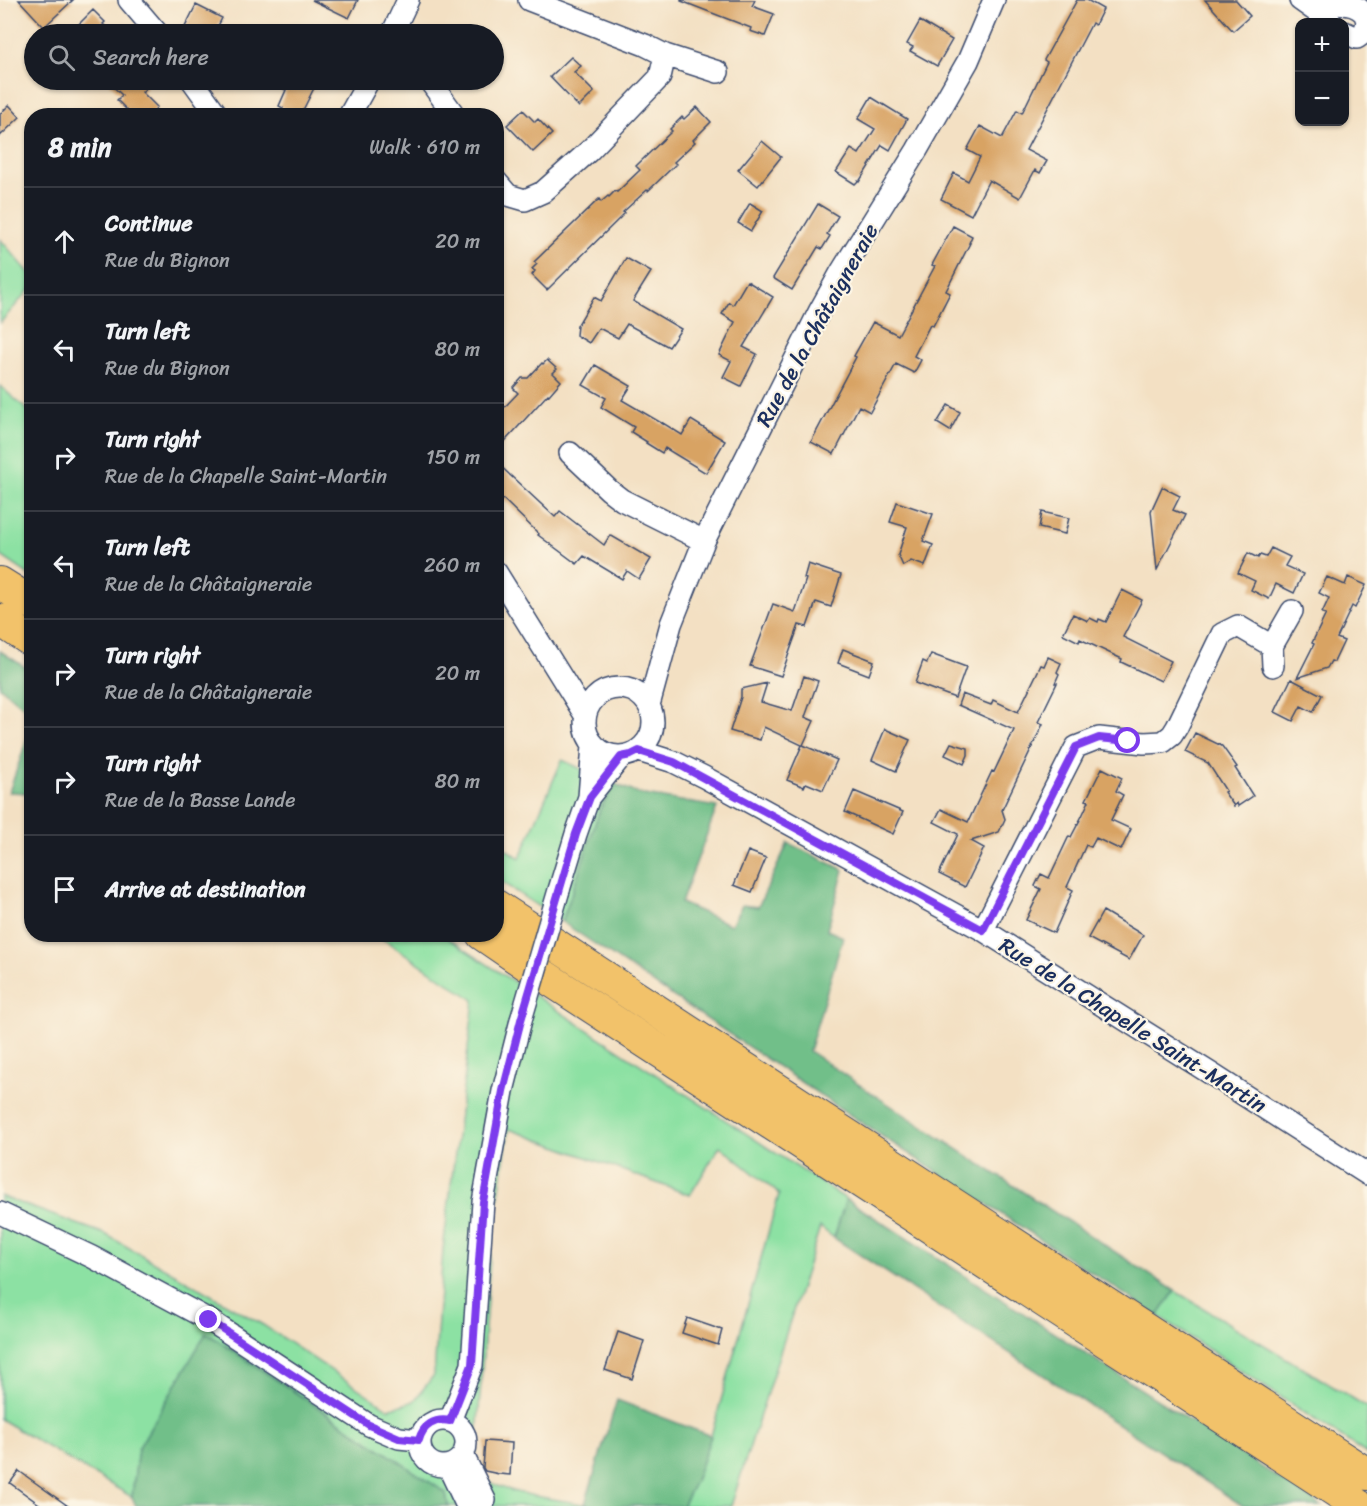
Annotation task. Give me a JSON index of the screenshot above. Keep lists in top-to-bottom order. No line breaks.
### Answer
{"streets":{"street":["Rue de la Châtaigneraie","Rue de la Chapelle Saint-Martin"]},"crossings":[["Rue de la Châtaigneraie","Rue de la Chapelle Saint-Martin"]],"page":{"map_buttons":["+","−"],"search":"Search here","heading":["8 min","Walk · 610 m"],"list":[["Continue","Rue du Bignon","20 m"],["Turn left","Rue du Bignon","80 m"],["Turn right","Rue de la Chapelle Saint-Martin","150 m"],["Turn left","Rue de la Châtaigneraie","260 m"],["Turn right","Rue de la Châtaigneraie","20 m"],["Turn right","Rue de la Basse Lande","80 m"],"Arrive at destination"]}}
